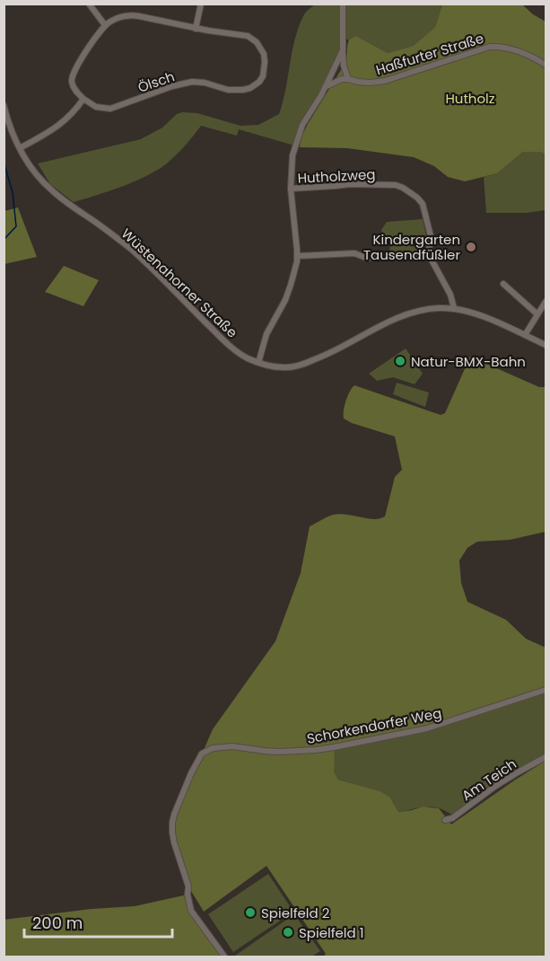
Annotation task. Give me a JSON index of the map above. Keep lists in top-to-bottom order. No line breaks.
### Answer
{"streets":{"street":["Haßfurter Straße","Ölsch","Hutholzweg","Wüstenahorner Straße","Schorkendorfer Weg","Am Teich"]},"crossings":[["Hutholzweg","Wüstenahorner Straße"]],"parks":["Hutholz"],"places":["Kindergarten Tausendfüßler","Natur-BMX-Bahn","Spielfeld 2","Spielfeld 1"],"scale_bar":"200 m"}
